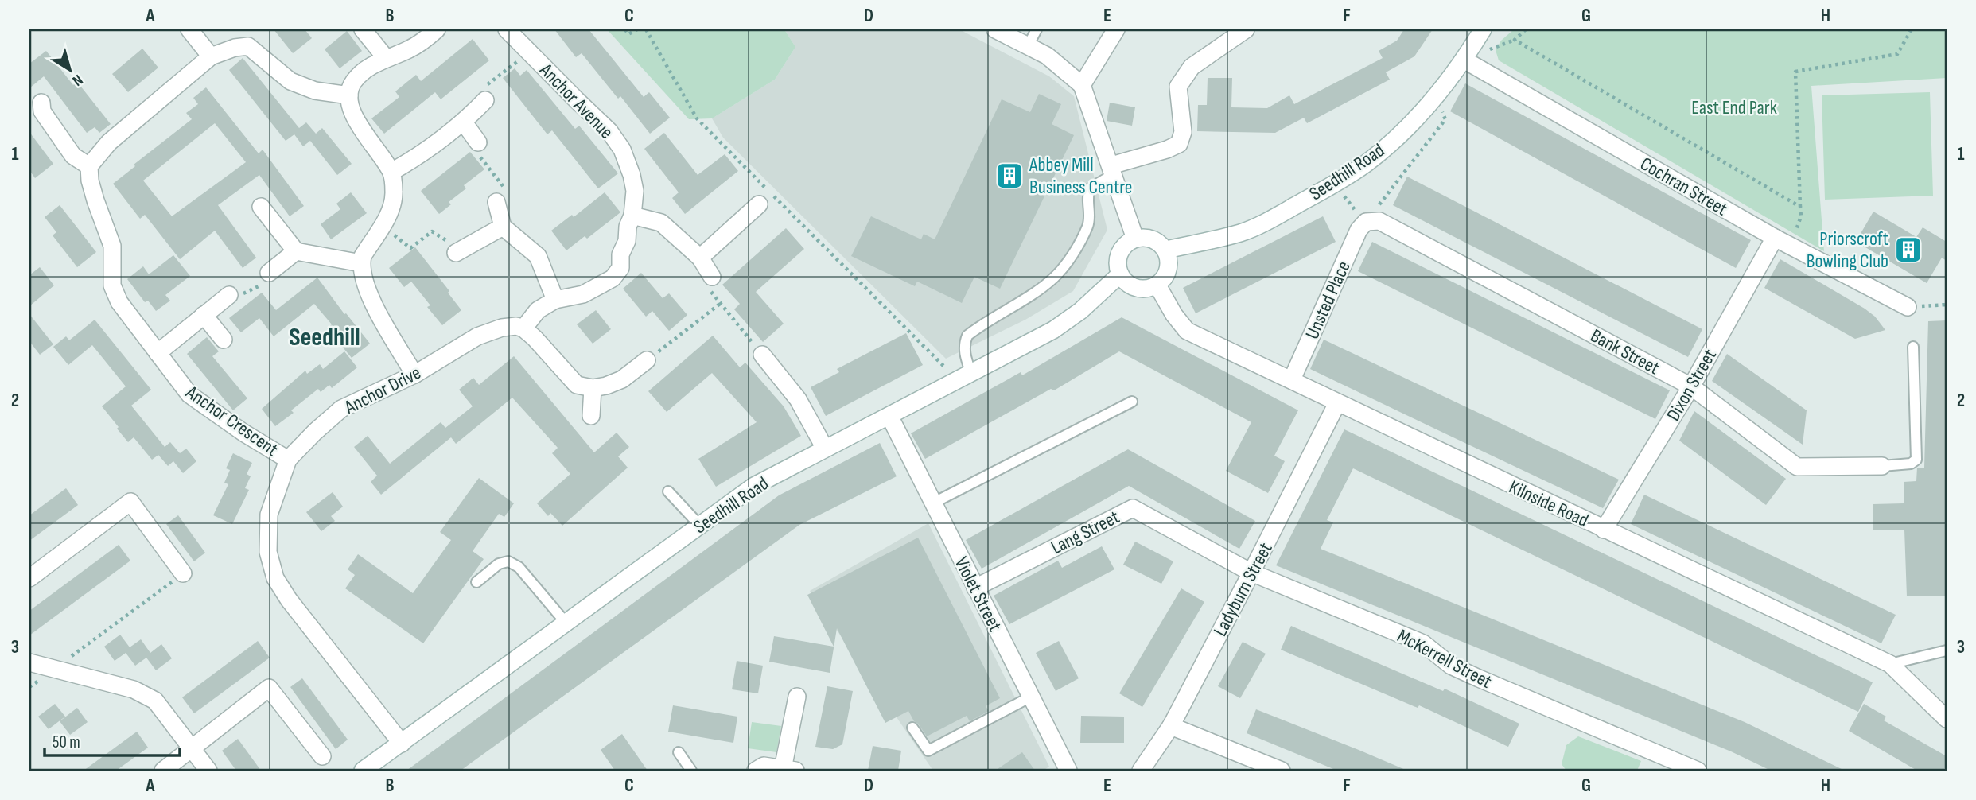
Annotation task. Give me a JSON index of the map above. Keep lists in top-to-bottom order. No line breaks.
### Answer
{"streets":{"street":["Anchor Avenue","Seedhill Road","Cochran Street","Unsted Place","Bank Street","Dixon Street","Anchor Drive","Anchor Crescent","Kilnside Road","Lang Street","Ladyburn Street","Violet Street","McKerrell Street"]},"crossings":[["Anchor Avenue","Anchor Drive"],["Seedhill Road","Cochran Street"],["Seedhill Road","Anchor Drive"],["Seedhill Road","Kilnside Road"],["Seedhill Road","Violet Street"],["Cochran Street","Dixon Street"],["Unsted Place","Bank Street"],["Unsted Place","Kilnside Road"],["Bank Street","Dixon Street"],["Dixon Street","Kilnside Road"],["Anchor Drive","Anchor Crescent"],["Kilnside Road","Ladyburn Street"],["Lang Street","Ladyburn Street"],["Lang Street","Violet Street"],["Lang Street","McKerrell Street"],["Ladyburn Street","McKerrell Street"]],"districts":["Seedhill"],"parks":["East End Park"],"places":{"building":["Abbey Mill Business Centre","Priorscroft Bowling Club"]},"scale_bar":"50 m","north":"bottom right","grid":{"columns":["A","B","C","D","E","F","G","H"],"rows":["1","2","3"]}}
